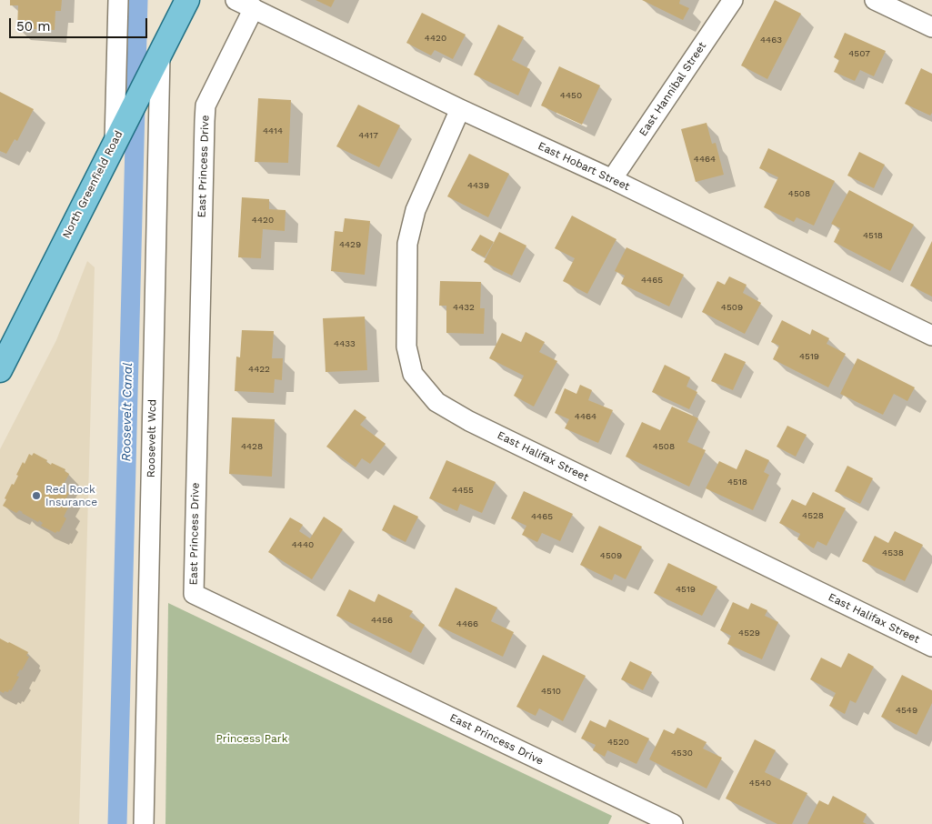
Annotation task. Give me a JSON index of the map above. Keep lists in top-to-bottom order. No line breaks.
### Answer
{"streets":{"main road":["North Greenfield Road"],"street":["East Hannibal Street","East Princess Drive","East Hobart Street","Roosevelt Wcd","East Halifax Street"]},"crossings":[["East Hannibal Street","East Hobart Street"],["East Princess Drive","East Hobart Street"],["East Hobart Street","East Halifax Street"],["North Greenfield Road","Roosevelt Wcd"]],"water":["Roosevelt Canal"],"parks":["Princess Park"],"places":["Red Rock Insurance"],"house_numbers":["4420","4463","4507","4450","4414","4417","4464","4439","4508","4420","4518","4429","4465","4432","4509","4433","4519","4422","4464","4428","4508","4518","4455","4528","4465","4440","4538","4509","4519","4456","4466","4529","4510","4549","4520","4530","4540"],"scale_bar":"50 m"}
